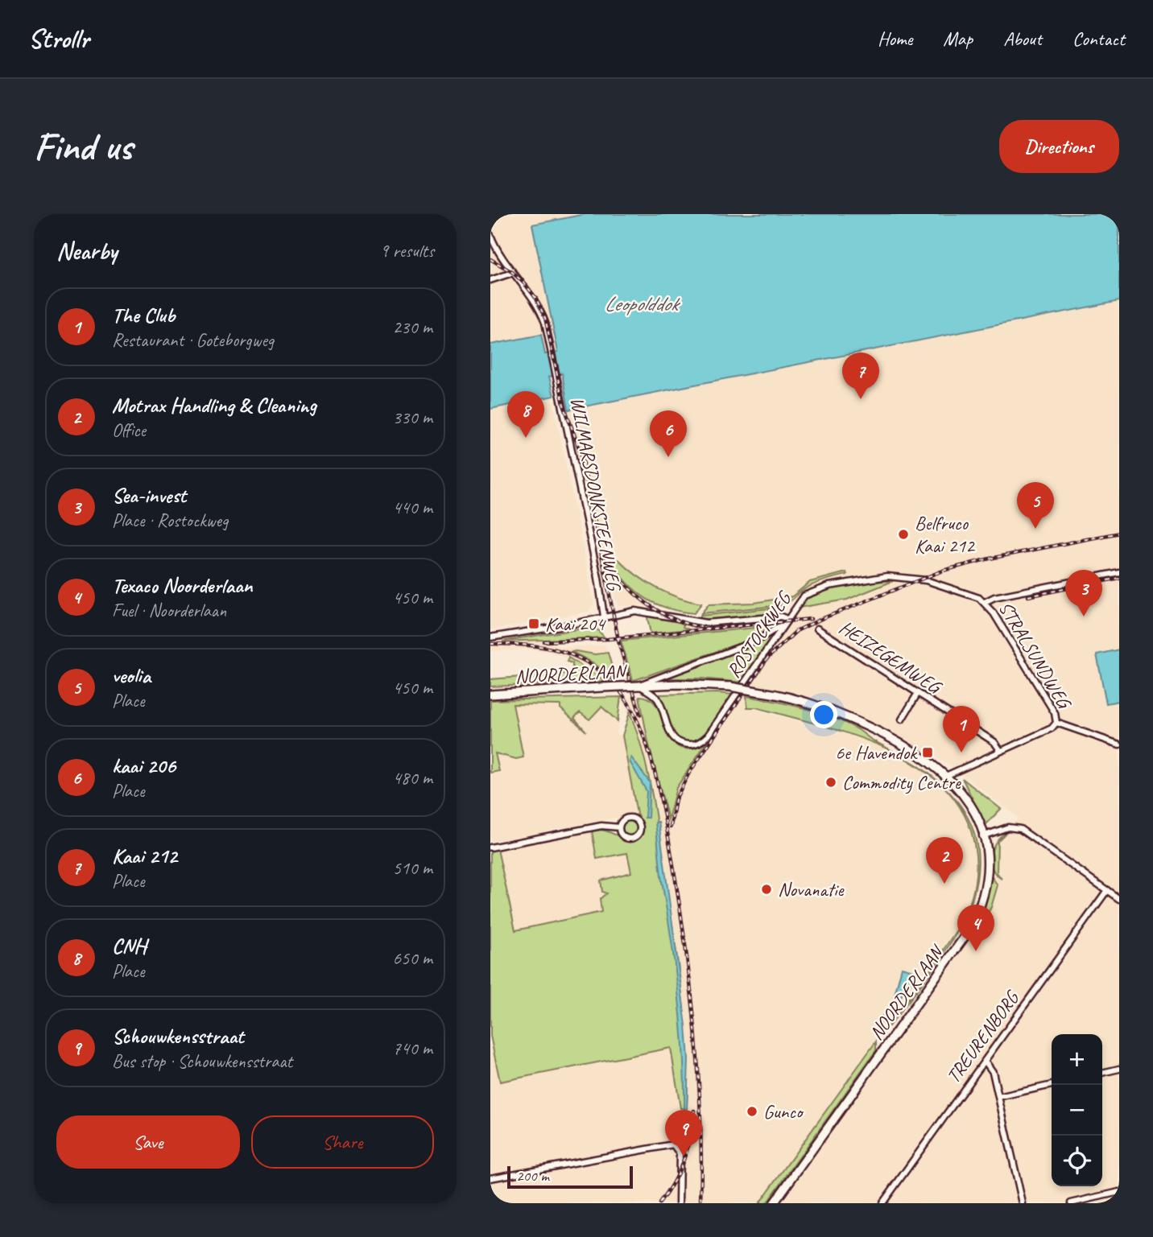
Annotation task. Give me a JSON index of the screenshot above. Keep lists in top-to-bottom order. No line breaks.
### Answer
{"streets":{"main road":["NOORDERLAAN"],"street":["WILMARSDONKSTEENWEG","ROSTOCKWEG","STRALSUNDWEG","HEIZEGEMWEG","TREURENBORG"]},"crossings":[["ROSTOCKWEG","STRALSUNDWEG"],["ROSTOCKWEG","NOORDERLAAN"]],"water":["Leopolddok"],"places":{"other":["Belfruco Kaai 212","Commodity Centre","Novanatie","Gunco"],"transit":["Kaai 204","6e Havendok"]},"scale_bar":"200 m","page":{"header":"Strollr","nav":["Home","Map","About","Contact"],"buttons":["Directions",["Save","Share"]],"title":"Find us","heading":["Nearby","9 results"],"list":[{"mark":"1","name":"The Club","note":"Restaurant · Goteborgweg","value":"230 m"},{"mark":"2","name":"Motrax Handling & Cleaning","note":"Office","value":"330 m"},{"mark":"3","name":"Sea-invest","note":"Place · Rostockweg","value":"440 m"},{"mark":"4","name":"Texaco Noorderlaan","note":"Fuel · Noorderlaan","value":"450 m"},{"mark":"5","name":"veolia","note":"Place","value":"450 m"},{"mark":"6","name":"kaai 206","note":"Place","value":"480 m"},{"mark":"7","name":"Kaai 212","note":"Place","value":"510 m"},{"mark":"8","name":"CNH","note":"Place","value":"650 m"},{"mark":"9","name":"Schouwkensstraat","note":"Bus stop · Schouwkensstraat","value":"740 m"}],"pins":["7","8","6","5","3","1","2","4","9"],"map_buttons":["+","−"],"scale":"200 m"}}
